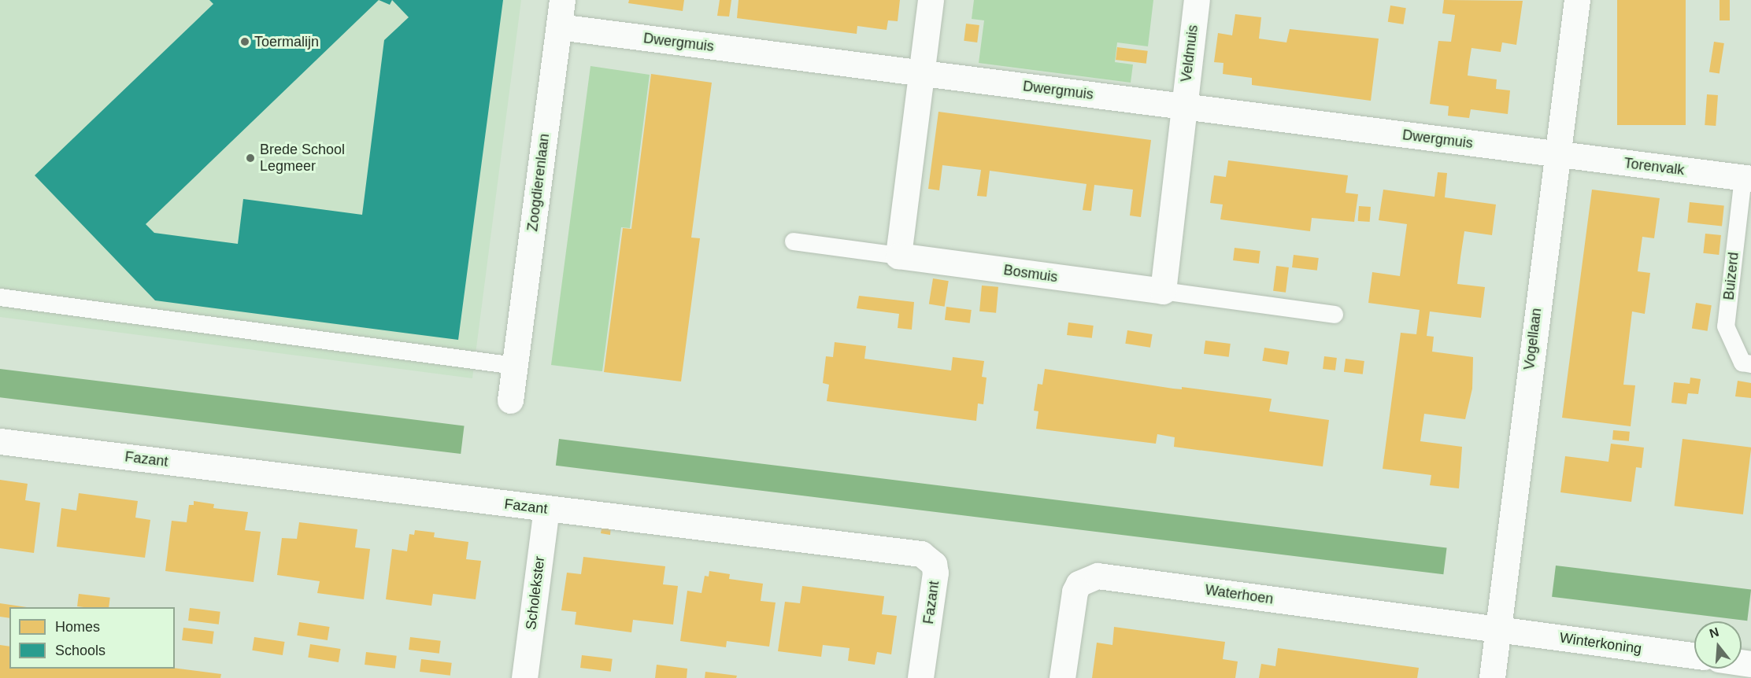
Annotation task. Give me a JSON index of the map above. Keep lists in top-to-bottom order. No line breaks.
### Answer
{"streets":{"street":["Dwergmuis","Veldmuis","Torenvalk","Zoogdierenlaan","Bosmuis","Vogellaan","Fazant","Scholekster","Waterhoen","Winterkoning"],"lane":["Buizerd"]},"crossings":[["Dwergmuis","Veldmuis"],["Dwergmuis","Torenvalk"],["Dwergmuis","Zoogdierenlaan"],["Dwergmuis","Vogellaan"],["Torenvalk","Buizerd"],["Torenvalk","Vogellaan"],["Vogellaan","Waterhoen"],["Vogellaan","Winterkoning"],["Fazant","Scholekster"],["Waterhoen","Winterkoning"]],"places":["Toermalijn","Brede School Legmeer"],"legend":["Homes","Schools"],"north":"top"}
